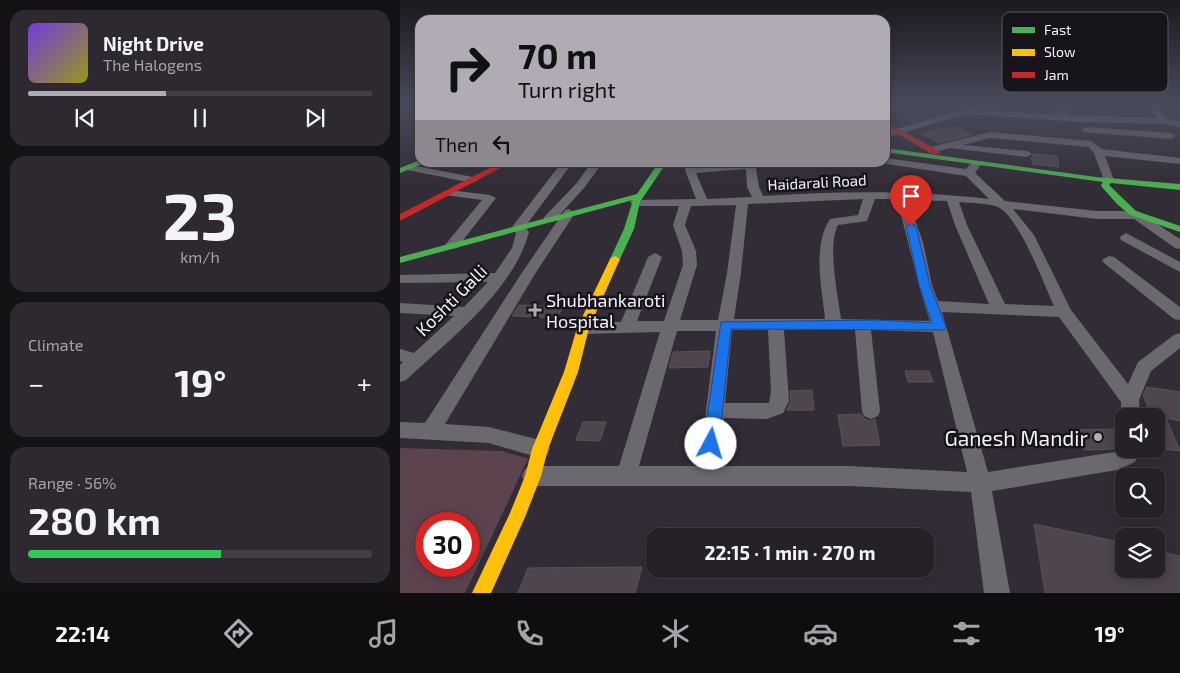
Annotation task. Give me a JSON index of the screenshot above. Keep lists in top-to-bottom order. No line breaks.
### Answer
{"streets":{"street":["Haidarali Road","Koshti Galli"]},"places":{"health":["Shubhankaroti Hospital"],"other":["Ganesh Mandir"]},"legend":["Fast","Slow","Jam"],"page":{"turn":["70 m","Turn right"],"song":["Night Drive","The Halogens"],"then":"Then","tile":[["23","km/h"],"Climate",["Range · 56%","280 km"]],"heat":["−","19°","+"],"limit":"30","trip":"22:15 · 1 min · 270 m","tabs":["22:14","19°"]}}
